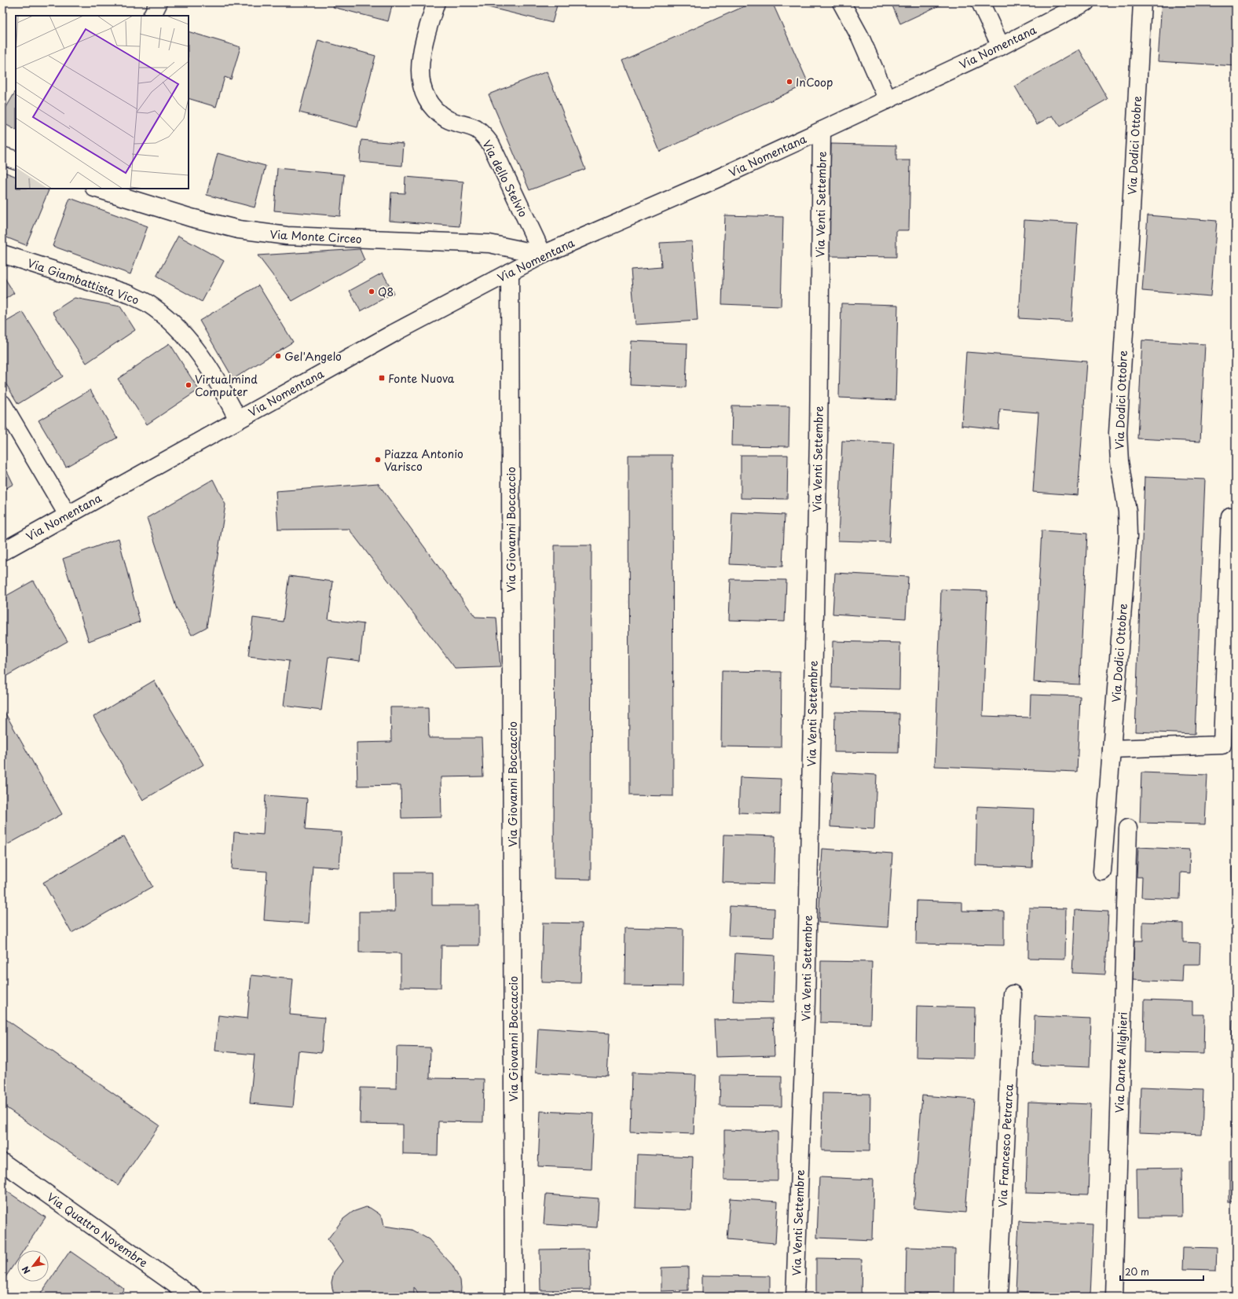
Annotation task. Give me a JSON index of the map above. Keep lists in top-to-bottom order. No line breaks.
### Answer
{"streets":{"street":["Via Nomentana","Via Dodici Ottobre","Via dello Stelvio","Via Venti Settembre","Via Monte Circeo","Via Giambattista Vico","Via Giovanni Boccaccio","Via Dante Alighieri","Via Francesco Petrarca","Via Quattro Novembre"]},"crossings":[["Via Nomentana","Via dello Stelvio"],["Via Nomentana","Via Venti Settembre"],["Via Nomentana","Via Monte Circeo"],["Via Nomentana","Via Giambattista Vico"],["Via Nomentana","Via Giovanni Boccaccio"],["Via dello Stelvio","Via Monte Circeo"]],"places":{"other":["InCoop","Q8","Gel'Angelo","Virtualmind Computer","Piazza Antonio Varisco"],"transit":["Fonte Nuova"]},"scale_bar":"20 m","north":"bottom left"}
